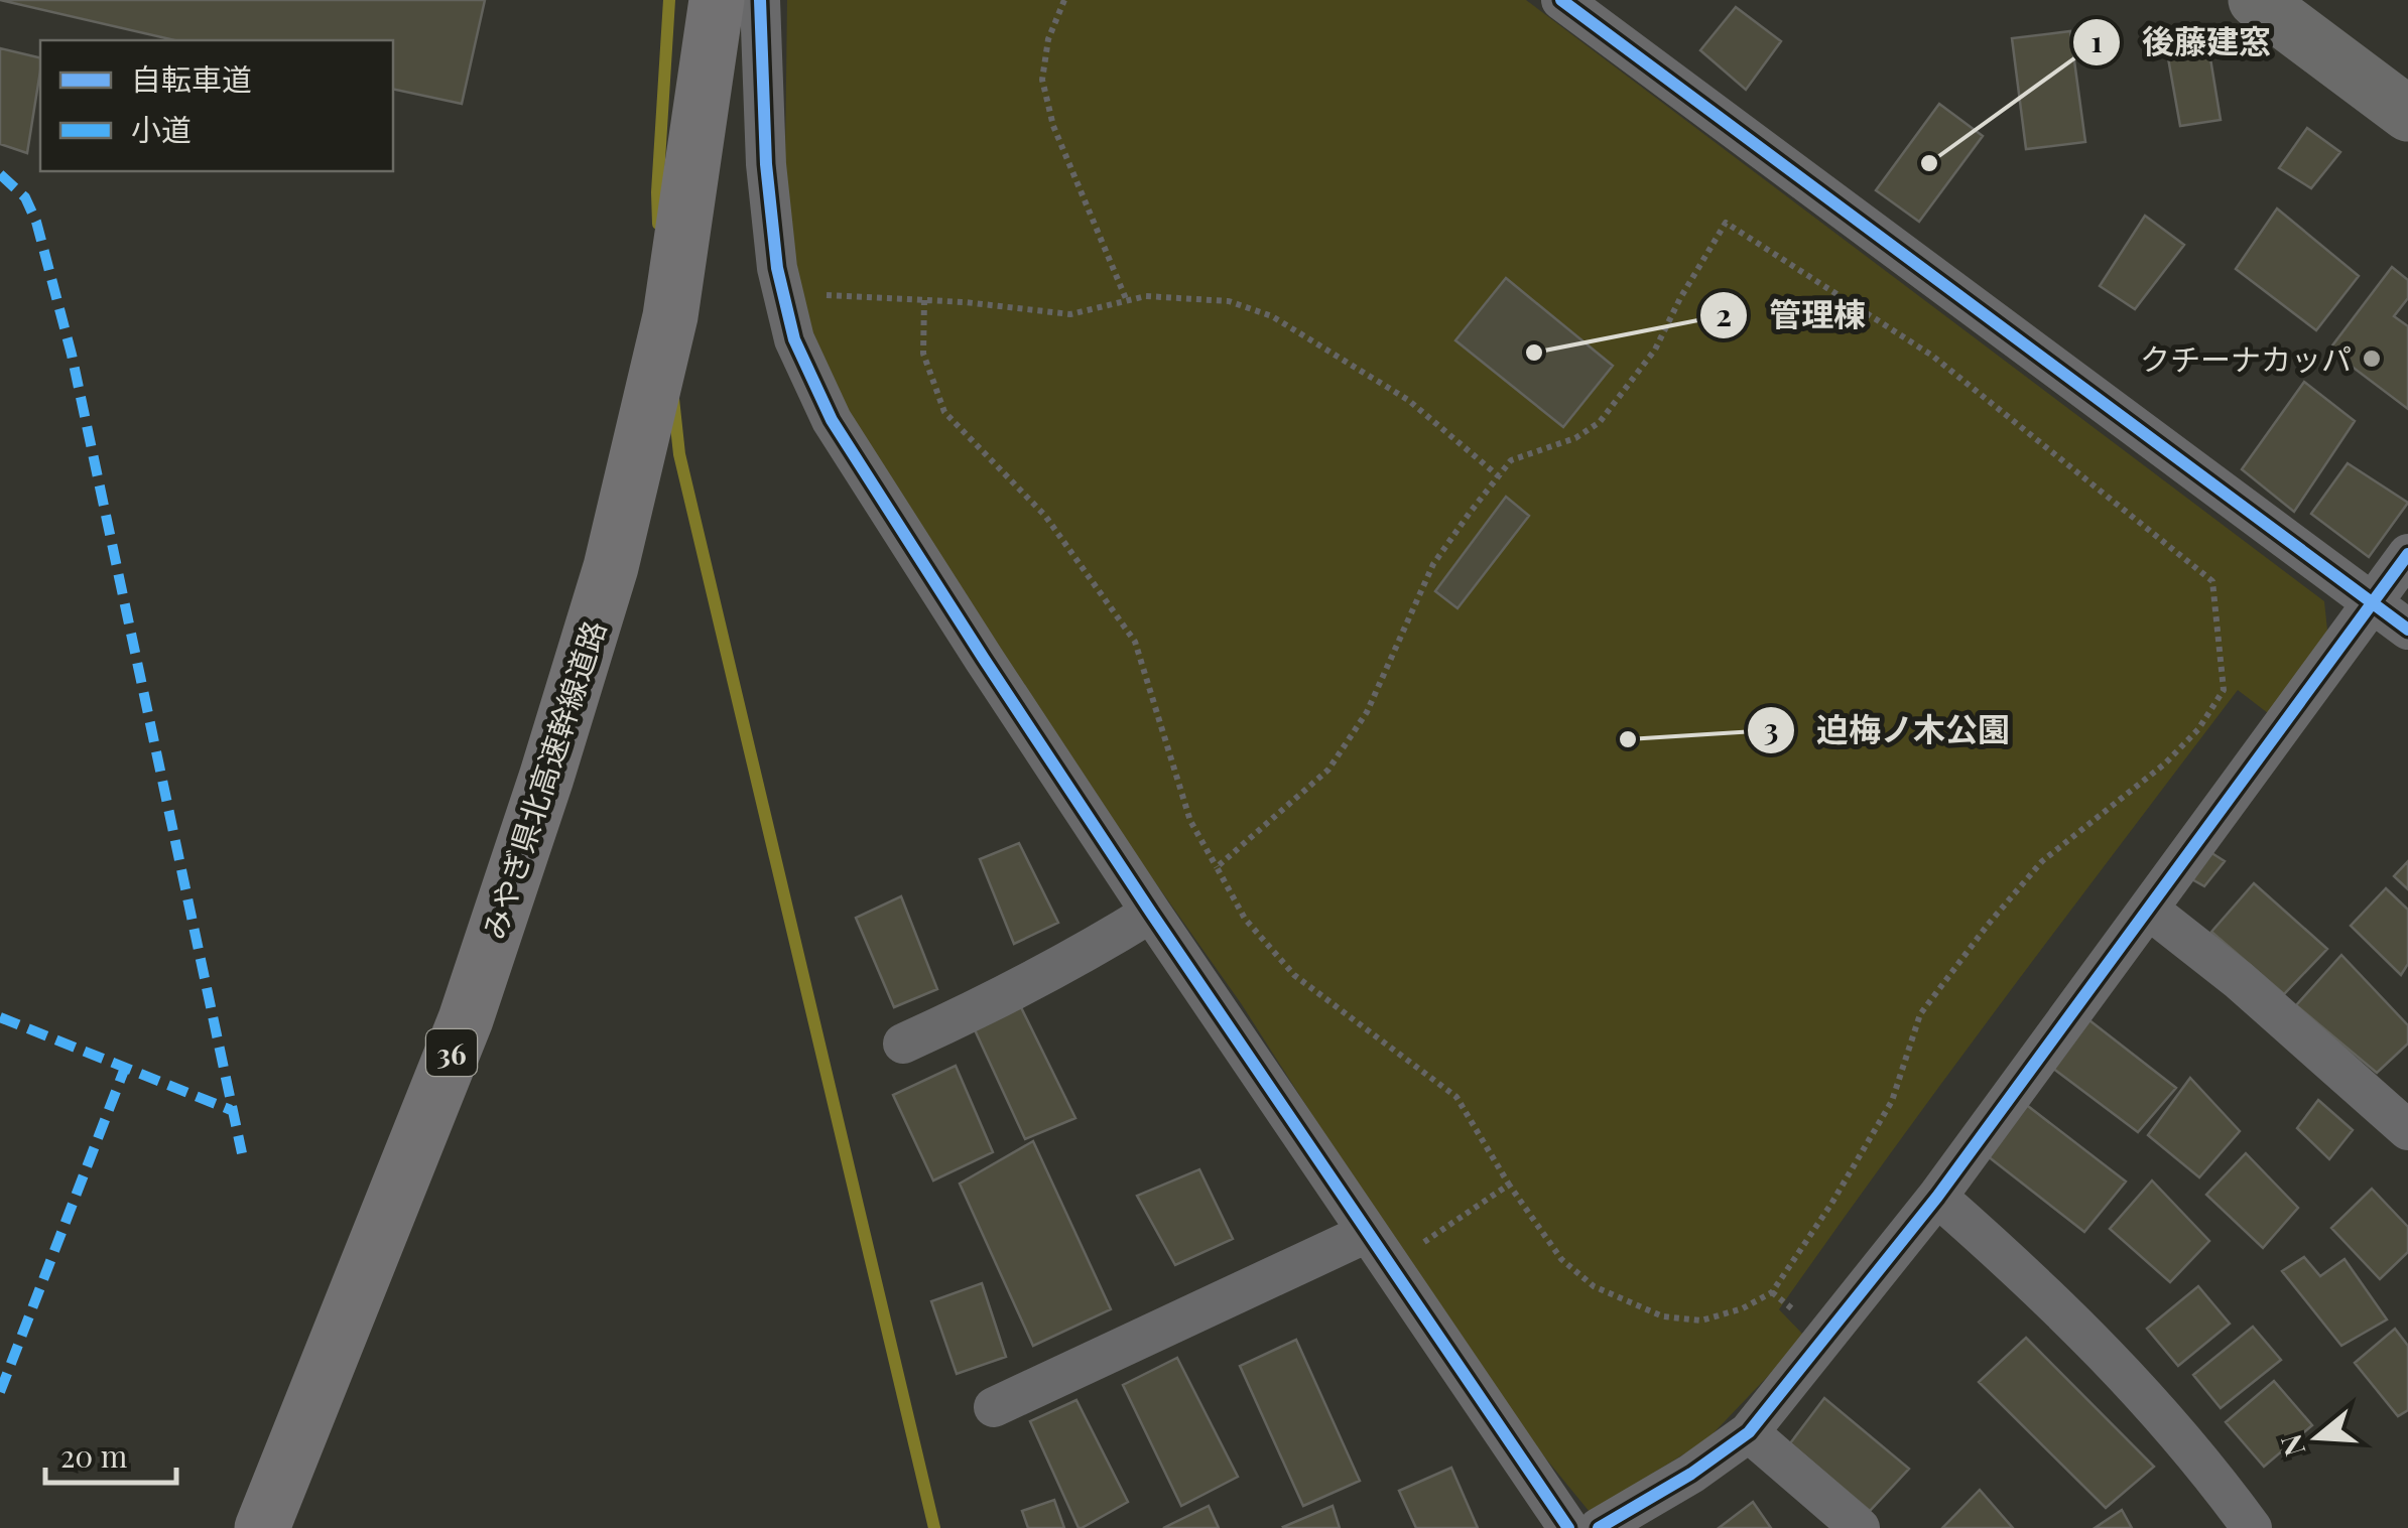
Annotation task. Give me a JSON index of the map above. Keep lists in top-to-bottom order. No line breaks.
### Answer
{"streets":{"main road":["みやぎ県北高速幹線道路","36"]},"places":["後藤建窓","管理棟","クチーナカッパ","迫梅ノ木公園"],"legend":["自転車道","小道"],"scale_bar":"20 m","north":"left"}
